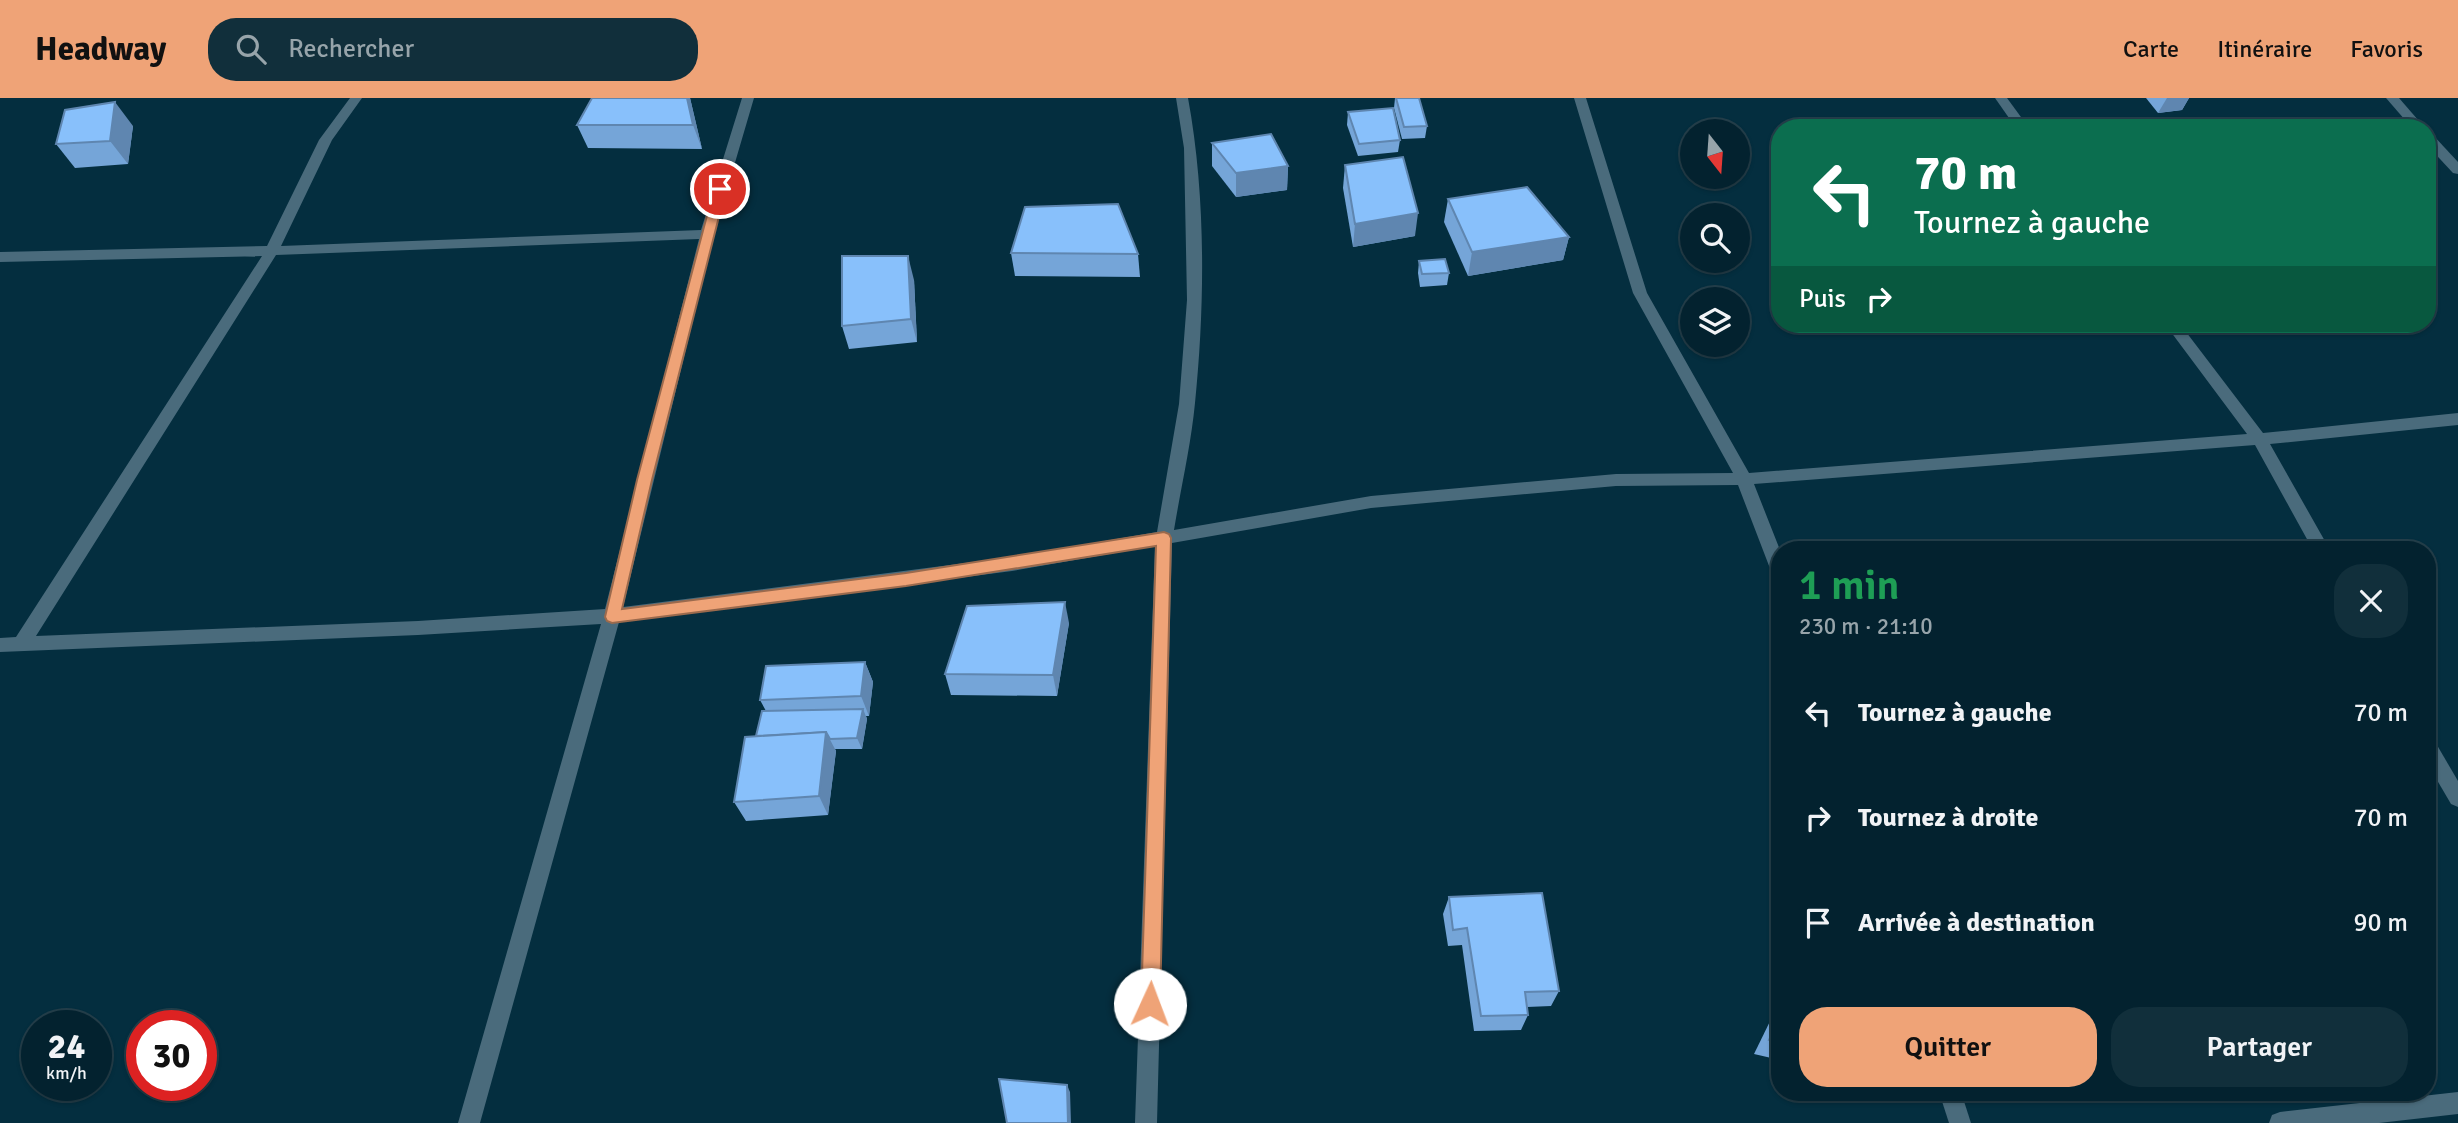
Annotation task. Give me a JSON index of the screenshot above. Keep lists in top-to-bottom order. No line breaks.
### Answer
{"north":"bottom","page":{"header":"Headway","search":"Rechercher","nav":["Carte","Itinéraire","Favoris"],"turn":["70 m","Tournez à gauche"],"then":"Puis","heading":["1 min","230 m · 21:10"],"list":[{"name":"Tournez à gauche","value":"70 m"},{"name":"Tournez à droite","value":"70 m"},{"name":"Arrivée à destination","value":"90 m"}],"buttons":["Quitter","Partager"],"speed":"24 km/h","limit":"30"}}
